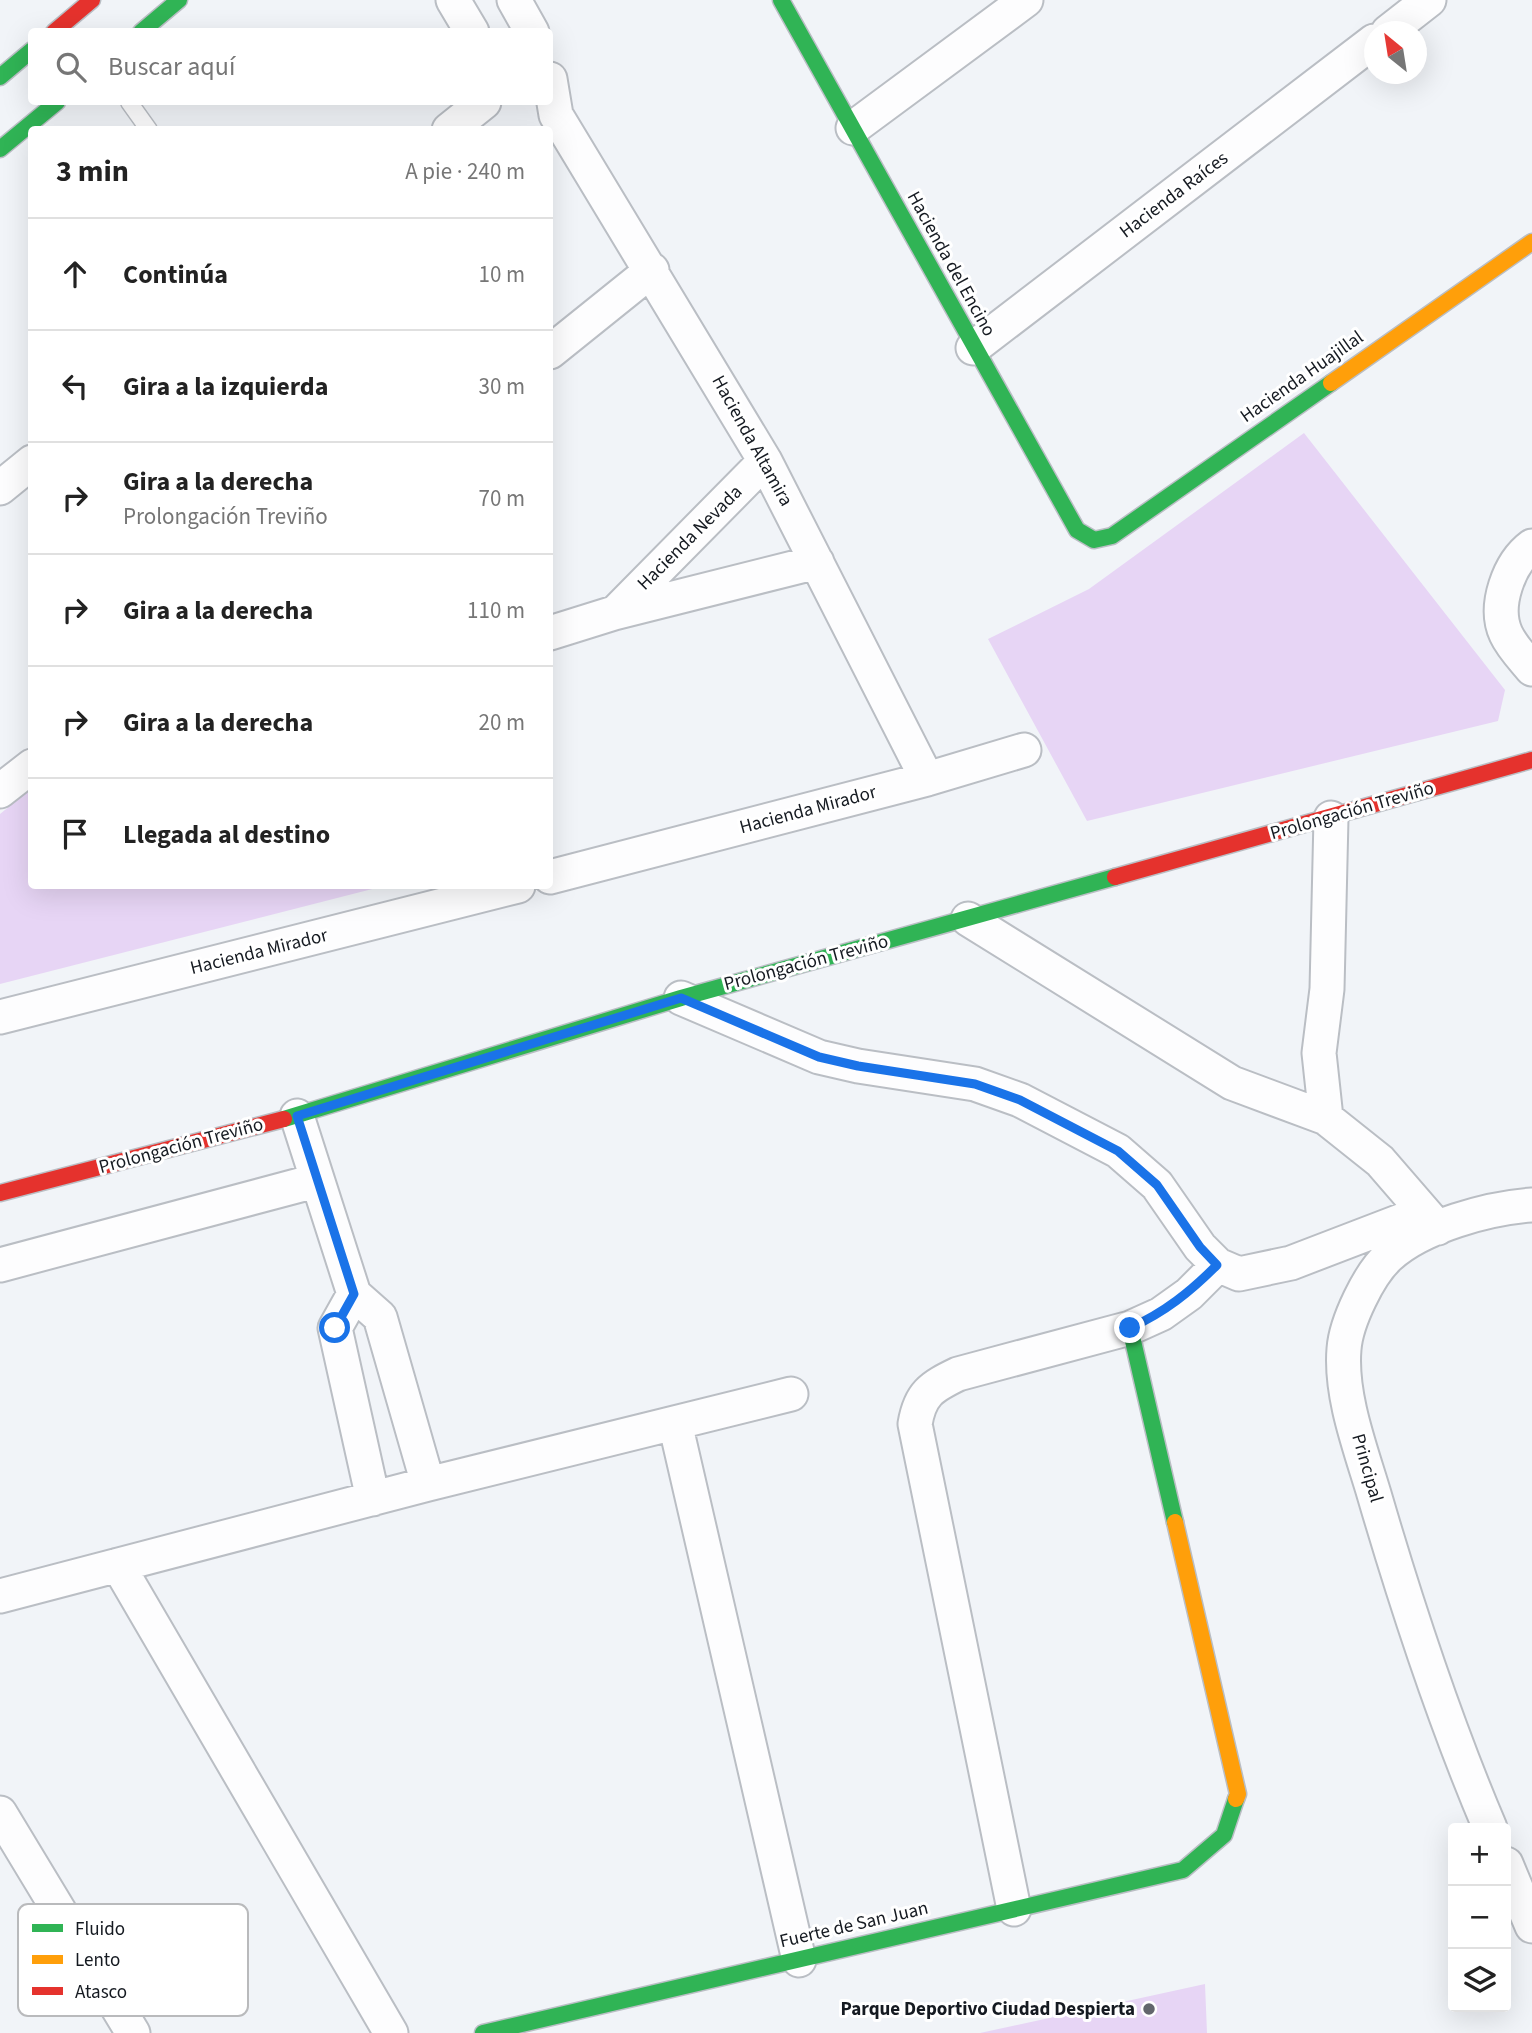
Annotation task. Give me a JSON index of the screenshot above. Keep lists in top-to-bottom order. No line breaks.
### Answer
{"streets":{"street":["Hacienda Raíces","Hacienda del Encino","Hacienda Huajillal","Hacienda Altamira","Hacienda Nevada","Hacienda Mirador","Prolongación Treviño","Principal","Fuerte de San Juan"]},"crossings":[["Hacienda Raíces","Hacienda del Encino"],["Hacienda del Encino","Hacienda Huajillal"],["Hacienda Altamira","Hacienda Nevada"],["Hacienda Altamira","Hacienda Mirador"]],"places":["Parque Deportivo Ciudad Despierta"],"legend":["Fluido","Lento","Atasco"],"north":"top left","page":{"search":"Buscar aquí","heading":["3 min","A pie · 240 m"],"list":[["Continúa","10 m"],["Gira a la izquierda","30 m"],["Gira a la derecha","Prolongación Treviño","70 m"],["Gira a la derecha","110 m"],["Gira a la derecha","20 m"],"Llegada al destino"],"map_buttons":["+","−"]}}
